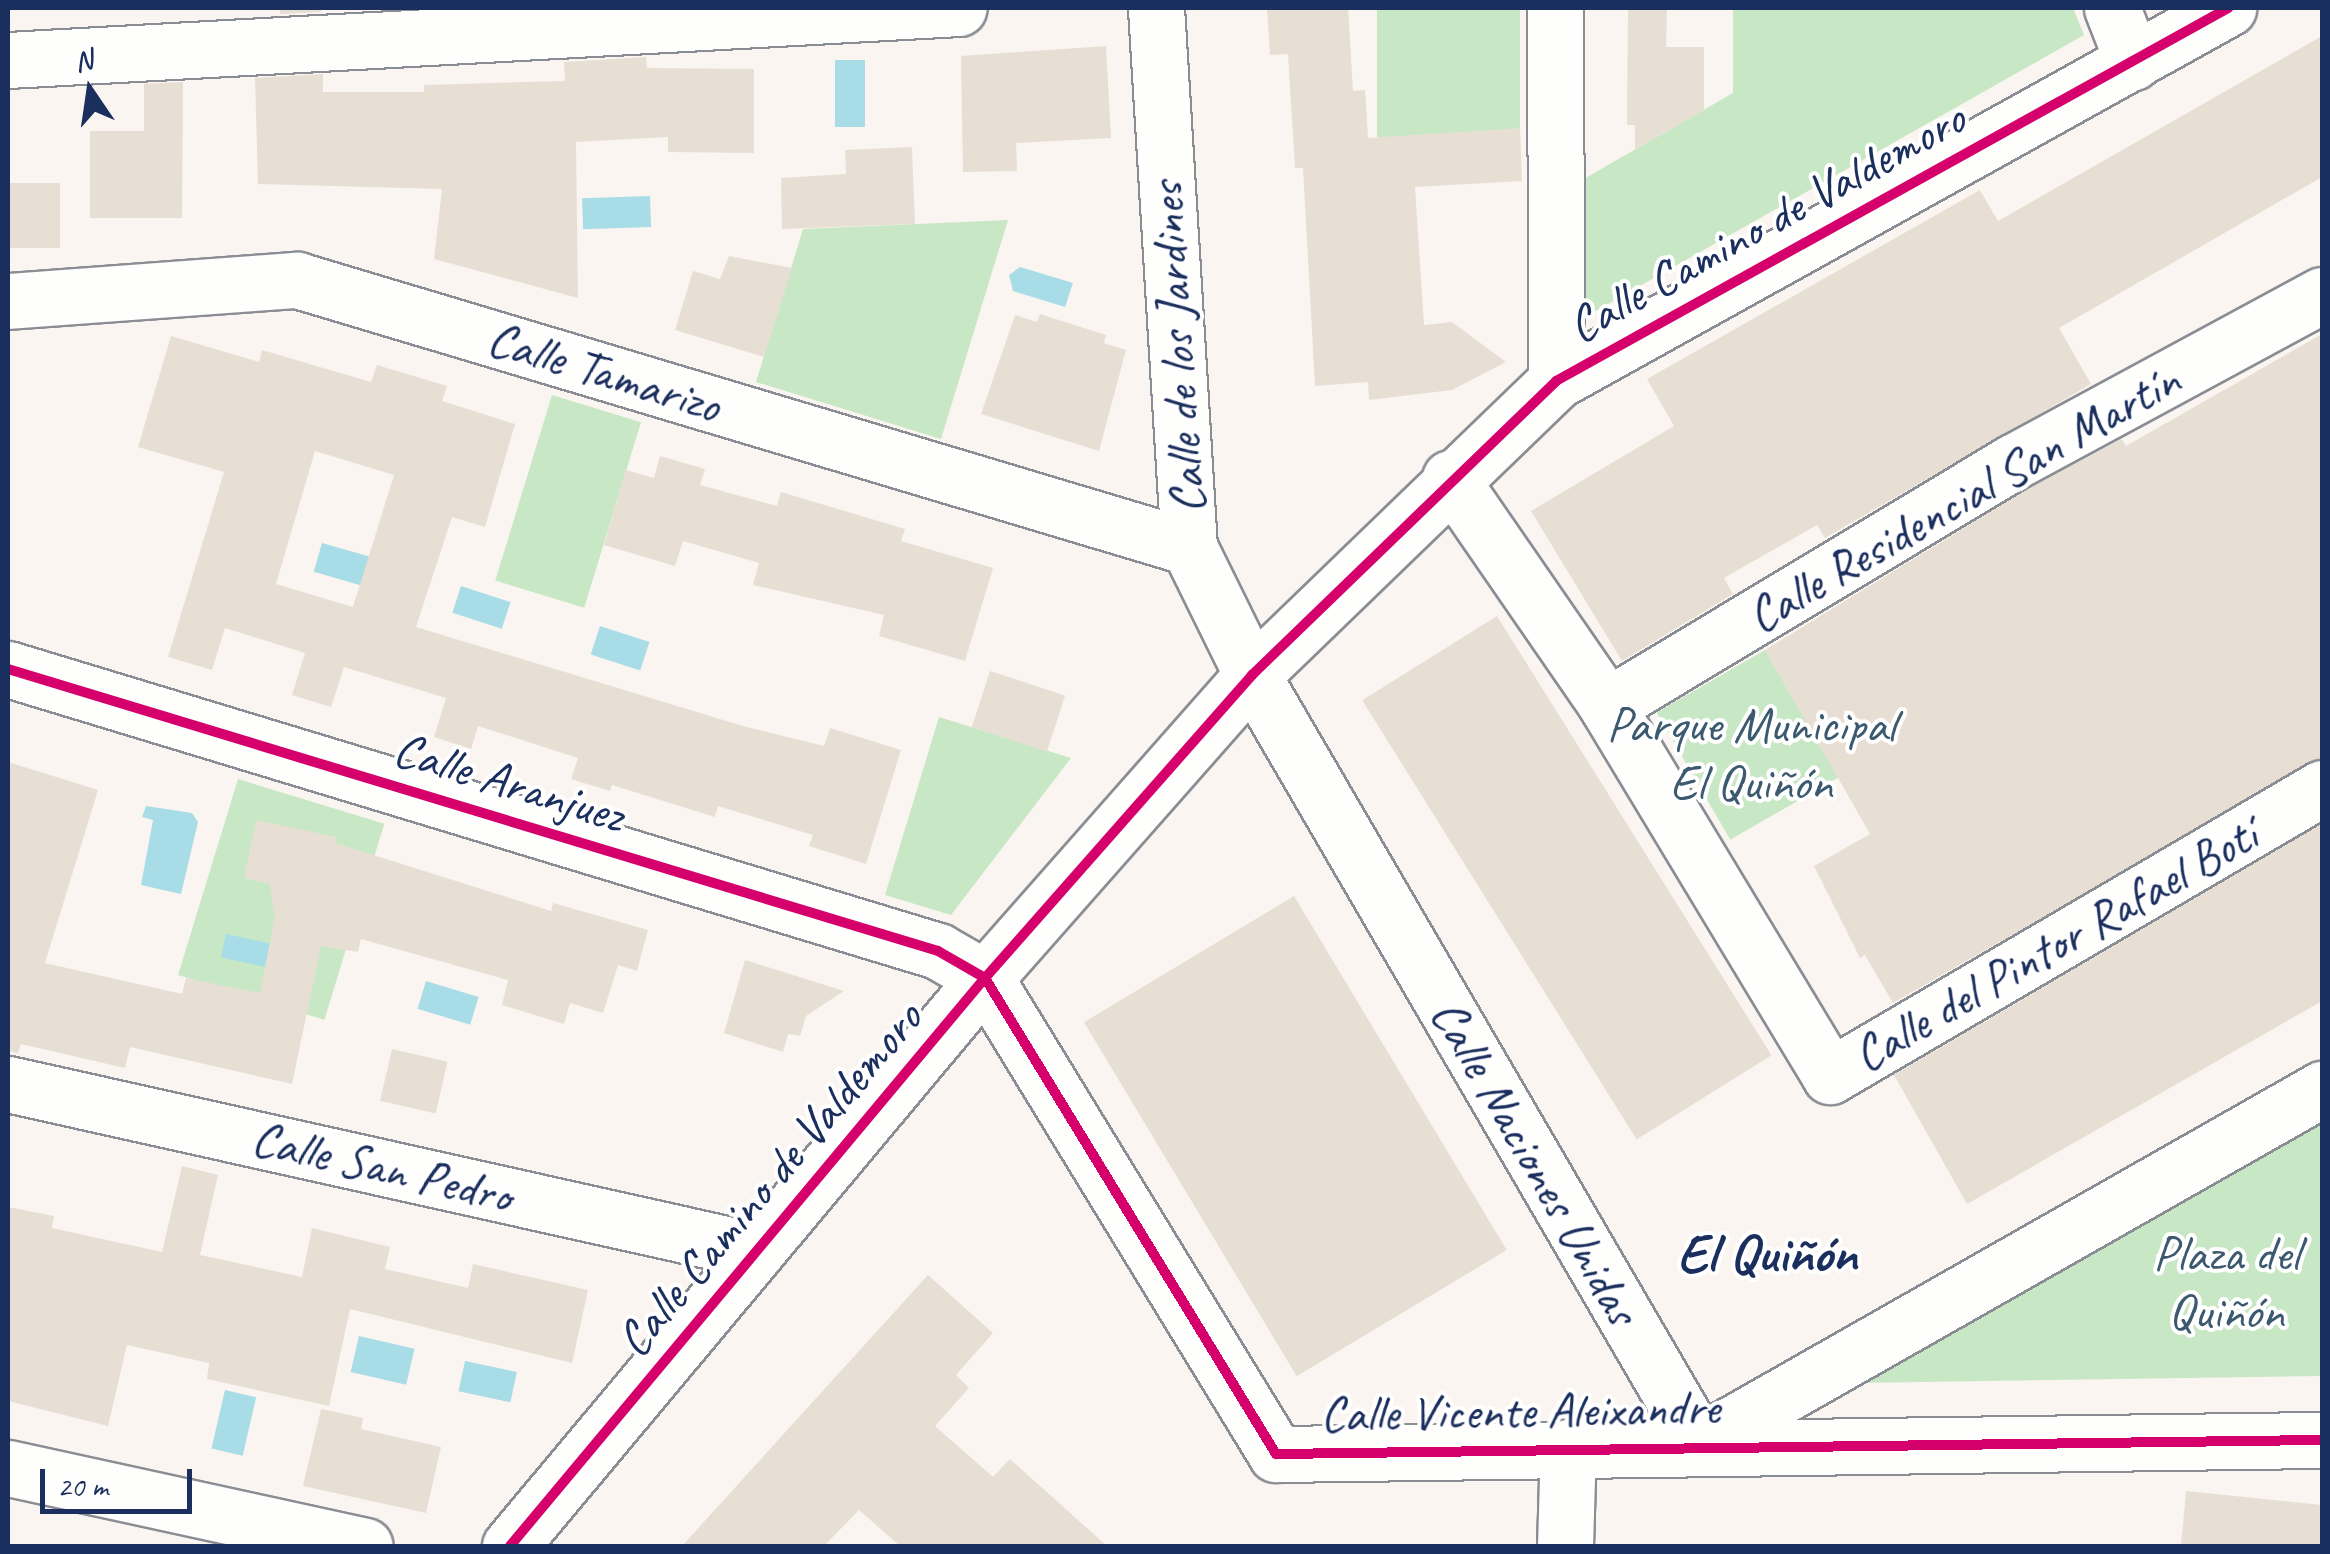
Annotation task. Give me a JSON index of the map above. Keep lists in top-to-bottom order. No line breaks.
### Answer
{"streets":{"street":["Calle Camino de Valdemoro","Calle de los Jardines","Calle Tamarizo","Calle Residencial San Martín","Calle Aranjuez","Calle del Pintor Rafael Botí","Calle Naciones Unidas","Calle San Pedro","Calle Vicente Aleixandre"]},"crossings":[["Calle Camino de Valdemoro","Calle de los Jardines"],["Calle Camino de Valdemoro","Calle Aranjuez"],["Calle Camino de Valdemoro","Calle del Pintor Rafael Botí"],["Calle Camino de Valdemoro","Calle Naciones Unidas"],["Calle Camino de Valdemoro","Calle San Pedro"],["Calle Camino de Valdemoro","Calle Vicente Aleixandre"],["Calle de los Jardines","Calle Tamarizo"],["Calle de los Jardines","Calle Naciones Unidas"],["Calle Residencial San Martín","Calle del Pintor Rafael Botí"],["Calle Aranjuez","Calle Vicente Aleixandre"],["Calle Naciones Unidas","Calle Vicente Aleixandre"]],"districts":["El Quiñón"],"parks":["Parque Municipal El Quiñón","Plaza del Quiñón"],"scale_bar":"20 m","north":"top"}
